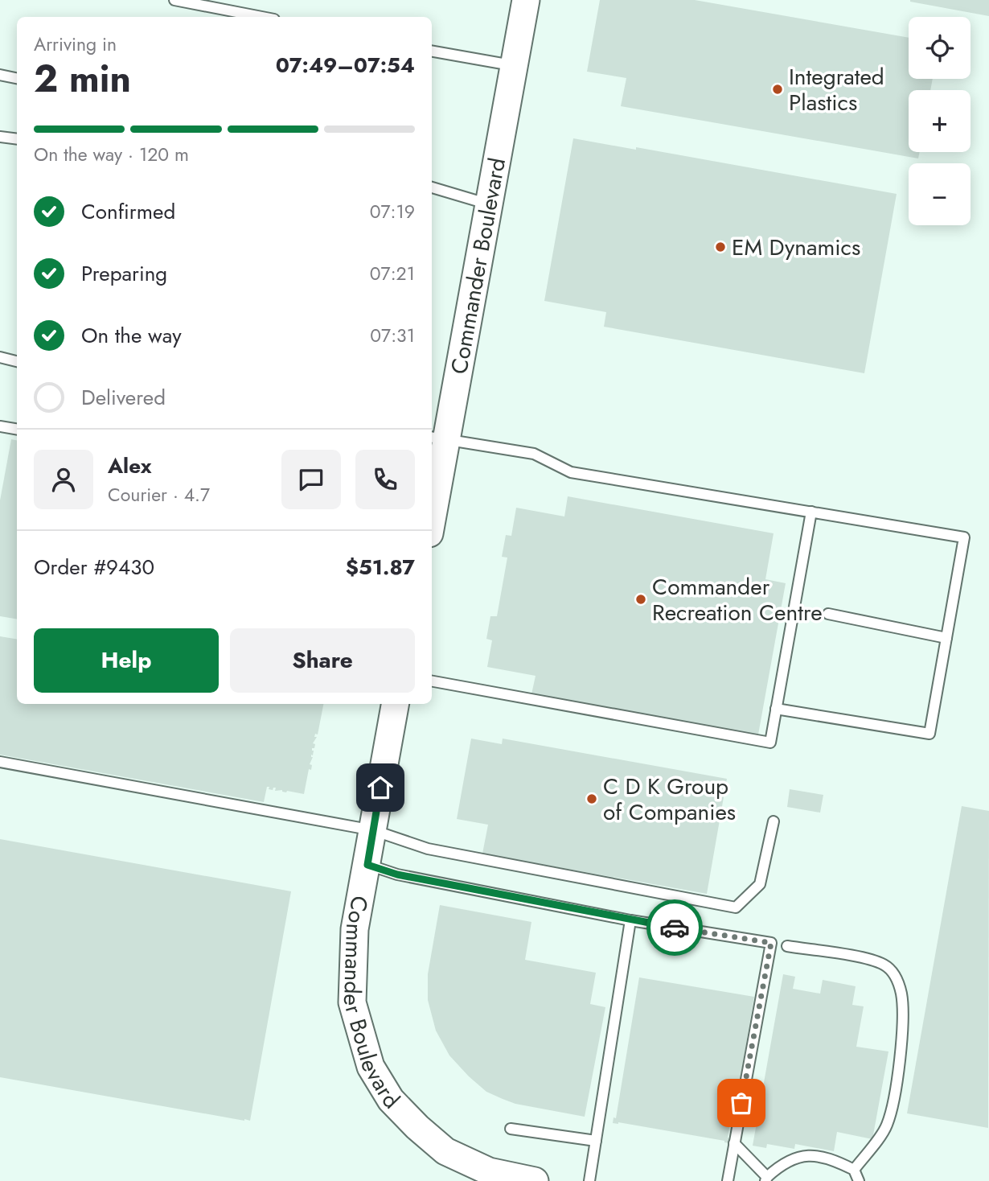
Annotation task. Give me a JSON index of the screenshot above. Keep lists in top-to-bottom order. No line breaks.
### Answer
{"streets":{"street":["Commander Boulevard"]},"places":["Integrated Plastics","EM Dynamics","Commander Recreation Centre","C D K Group of Companies"],"page":{"map_buttons":["+","−"],"heading":["2 min","Arriving in","07:49–07:54"],"panel":["Alex","Courier · 4.7","Order #9430","$51.87"],"bar":"On the way · 120 m","list":[["Confirmed","07:19"],["Preparing","07:21"],["On the way","07:31"],"Delivered"],"buttons":["Help","Share"]}}
